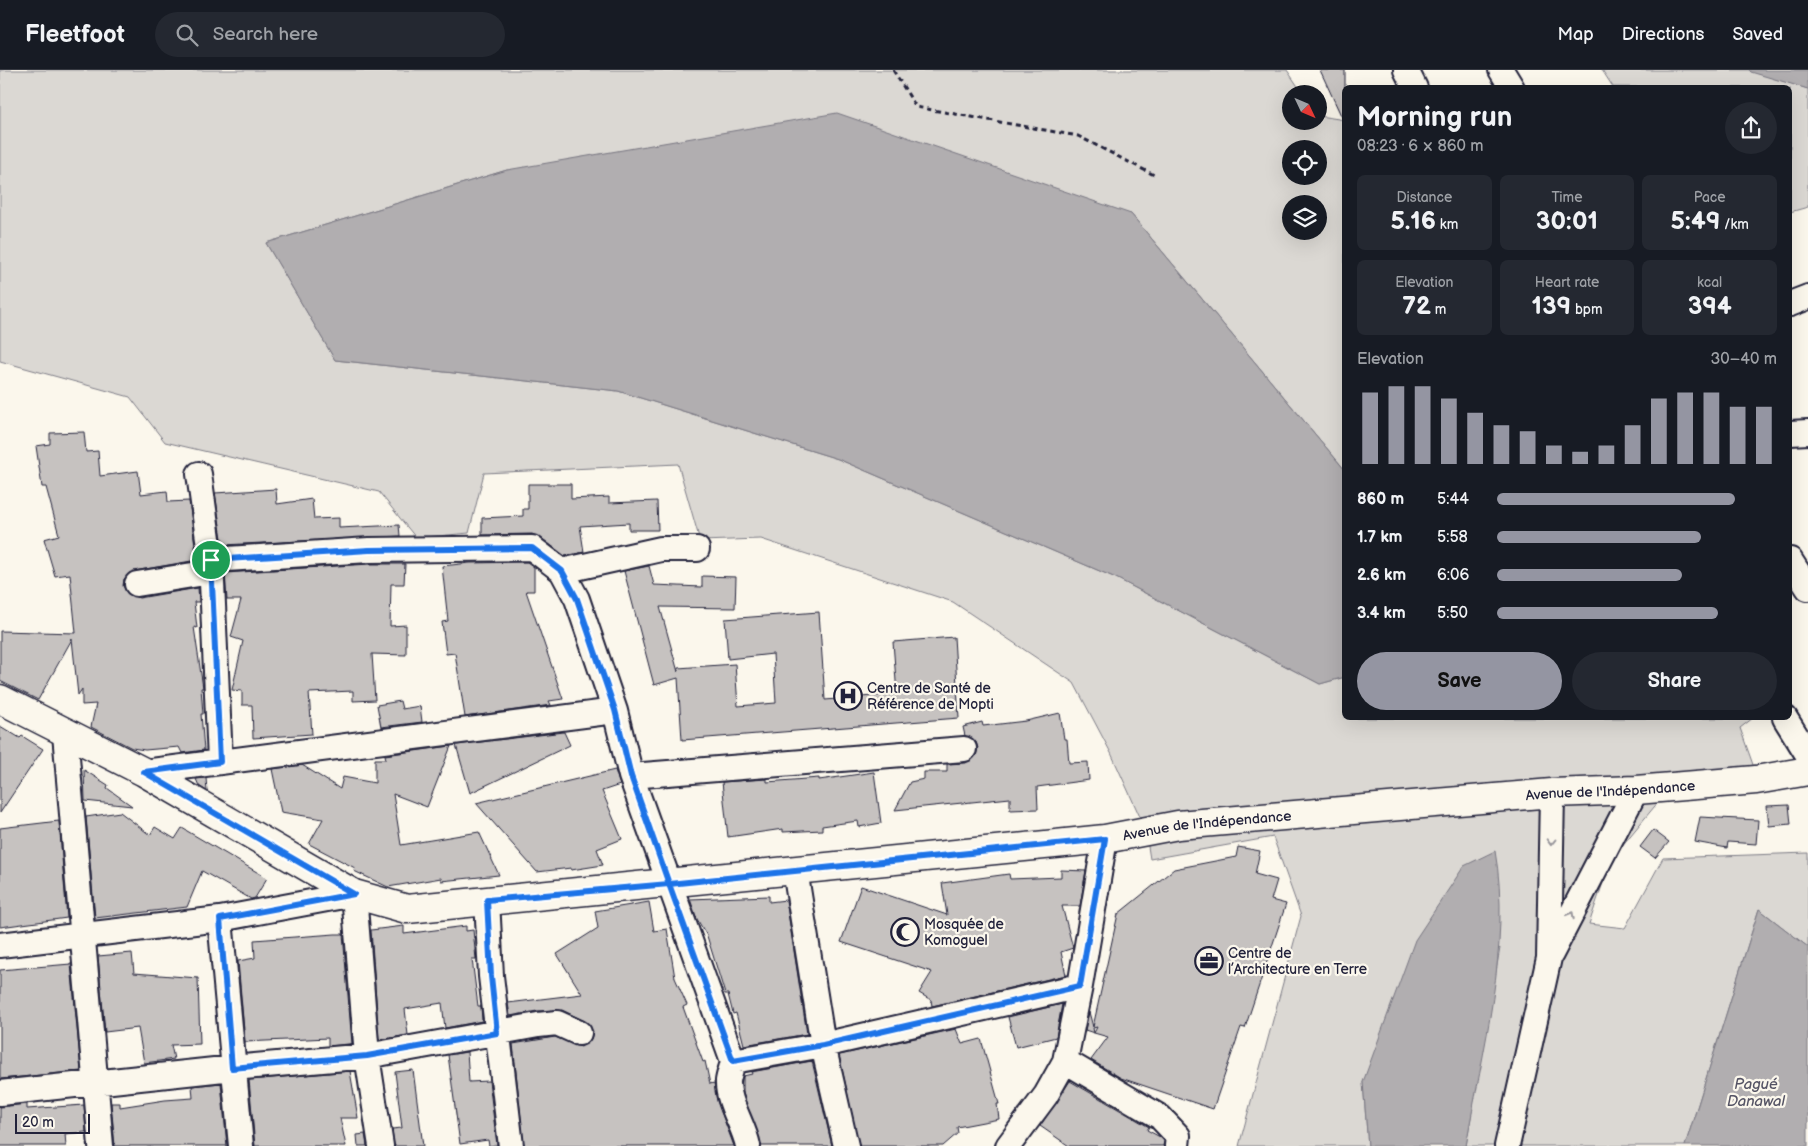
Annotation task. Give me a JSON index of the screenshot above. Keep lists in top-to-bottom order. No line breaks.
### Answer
{"streets":{"main road":["Avenue de l'Indépendance"]},"water":["Pagué Danawal"],"places":{"hospital":["Centre de Santé de Référence de Mopti"],"mosque":["Mosquée de Komoguel"],"office":["Centre de l’Architecture en Terre"]},"scale_bar":"20 m","north":"bottom right","page":{"header":"Fleetfoot","search":"Search here","nav":["Map","Directions","Saved"],"heading":["Morning run","08:23 · 6 × 860 m"],"stats":[["Distance","5.16 km"],["Time","30:01"],["Pace","5:49 /km"],["Elevation","72 m"],["Heart rate","139 bpm"],["kcal","394"]],"chart":["Elevation","30–40 m"],"list":[{"name":"860 m","note":"5:44"},{"name":"1.7 km","note":"5:58"},{"name":"2.6 km","note":"6:06"},{"name":"3.4 km","note":"5:50"}],"buttons":["Save","Share"],"scale":"20 m"}}
